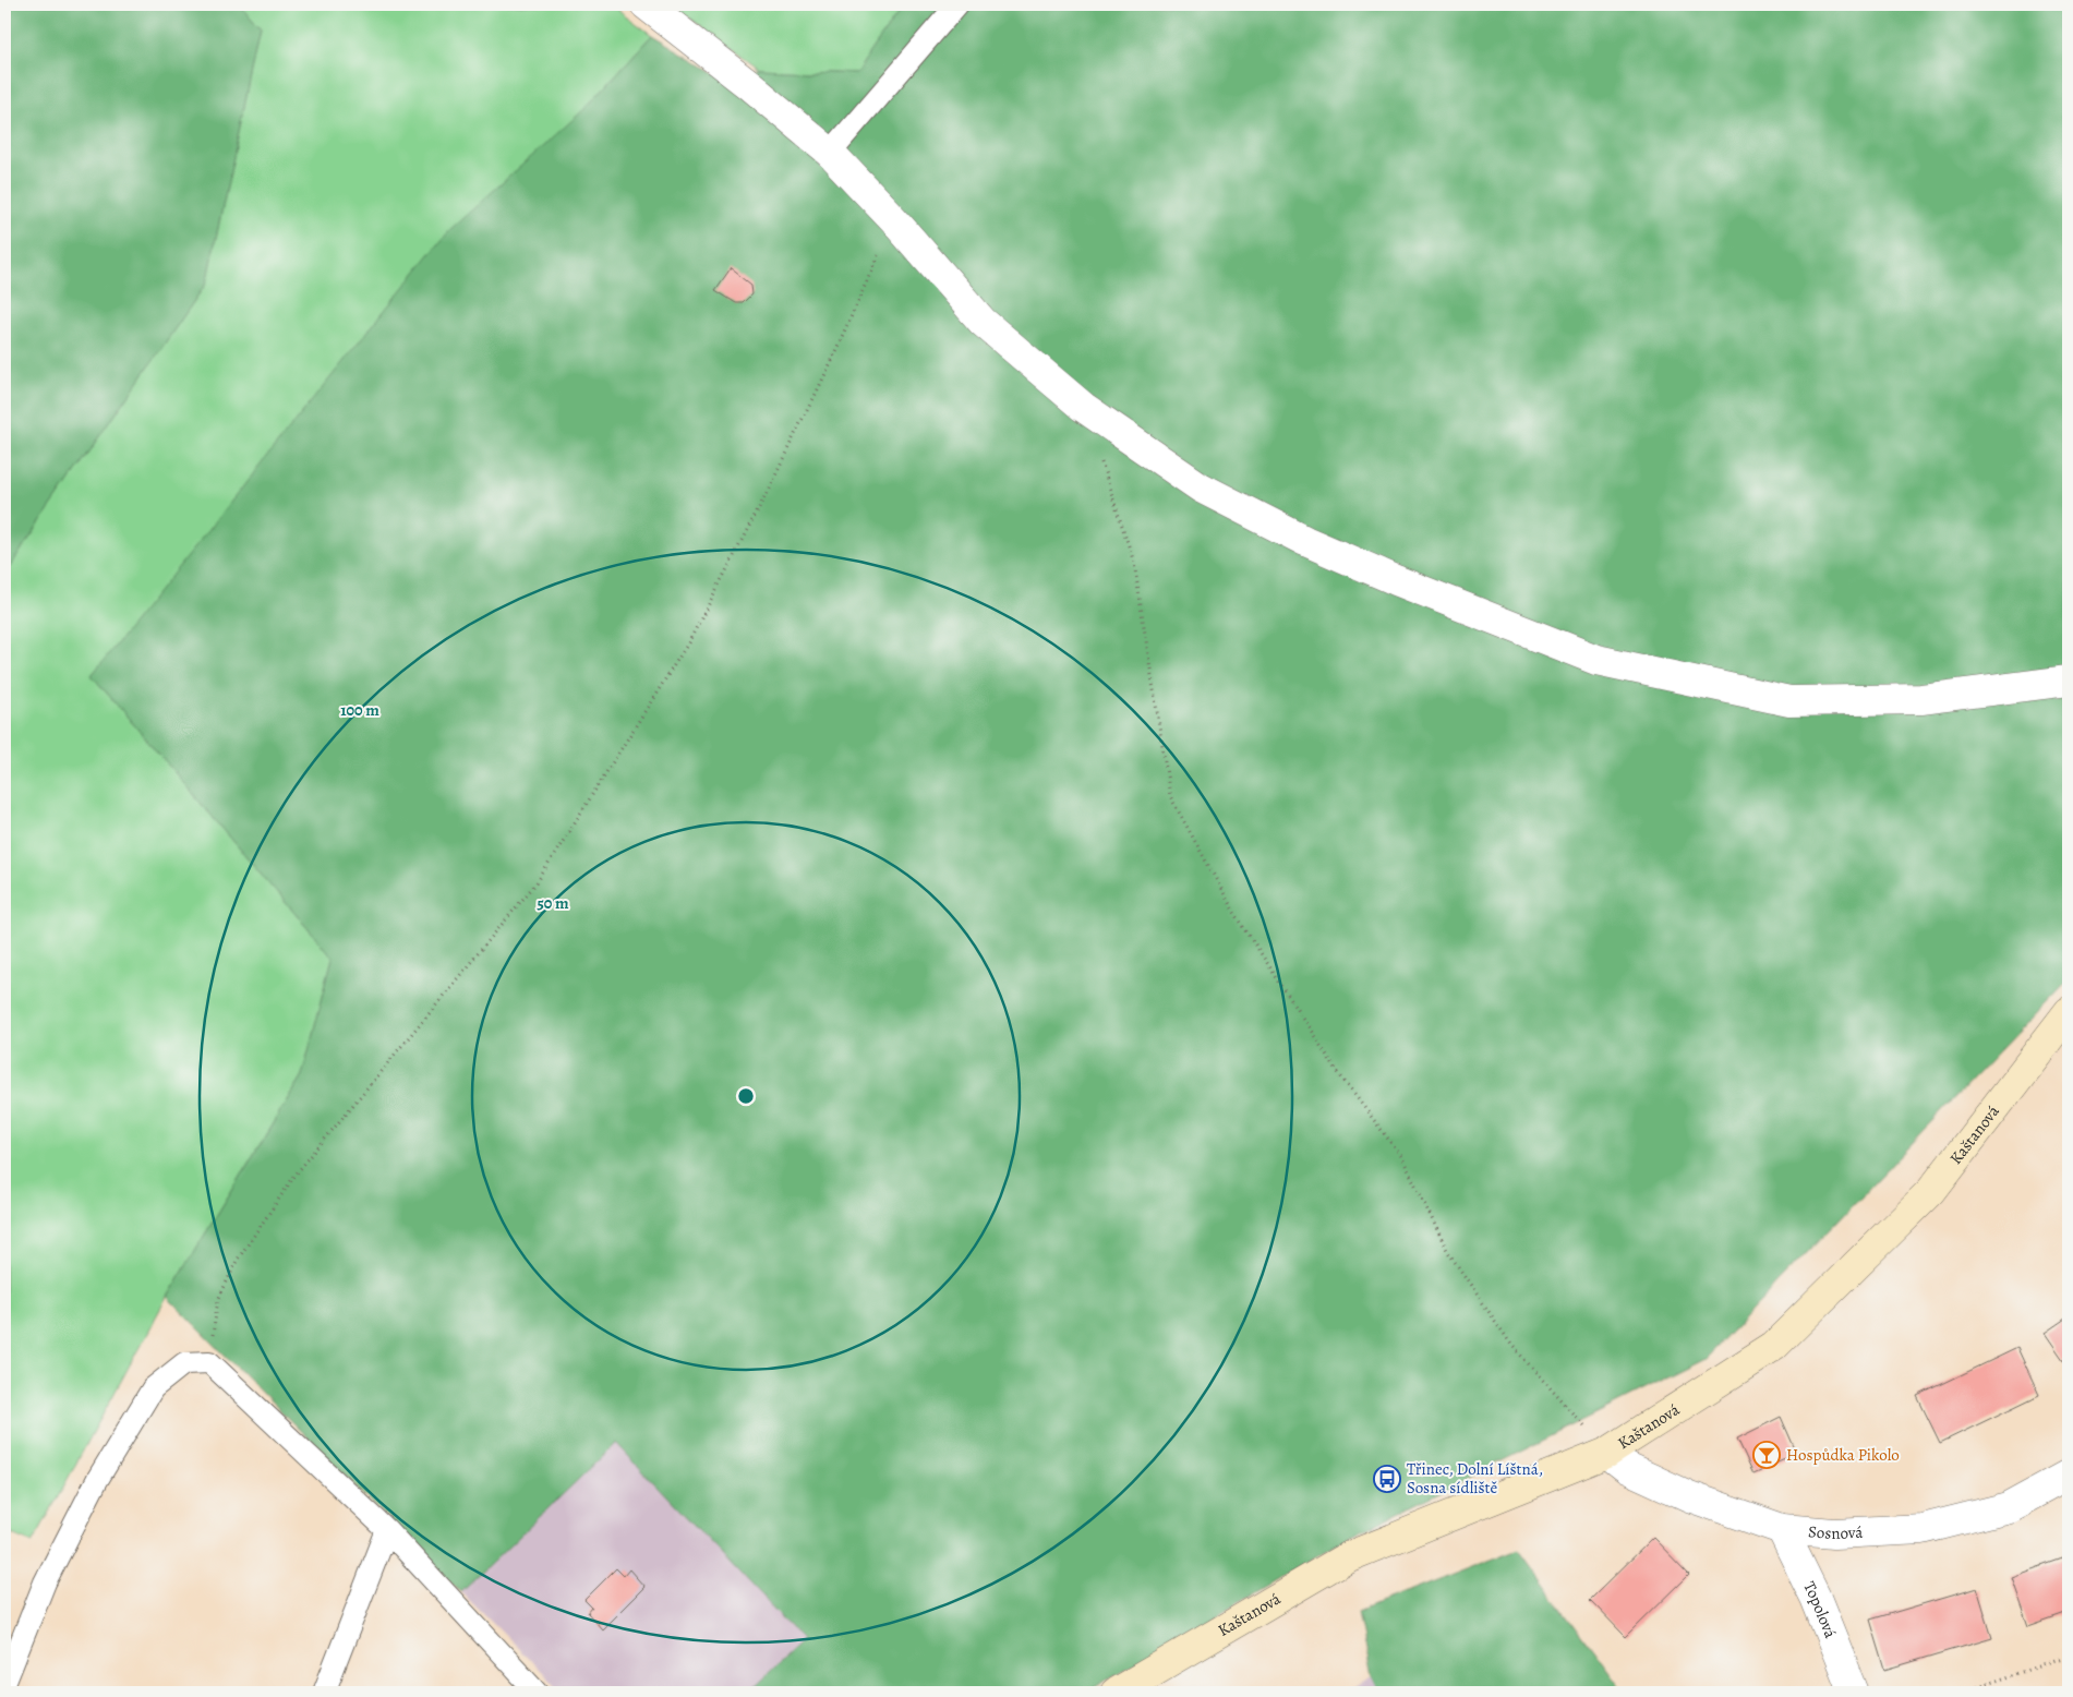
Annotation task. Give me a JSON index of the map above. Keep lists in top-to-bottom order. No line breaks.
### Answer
{"streets":{"street":["Kaštanová","Sosnová","Topolová"]},"crossings":[["Kaštanová","Sosnová"],["Sosnová","Topolová"]],"places":{"bar":["Hospůdka Pikolo"],"bus stop":["Třinec, Dolní Líštná, Sosna sídliště"]},"rings":["100 m","50 m"]}
